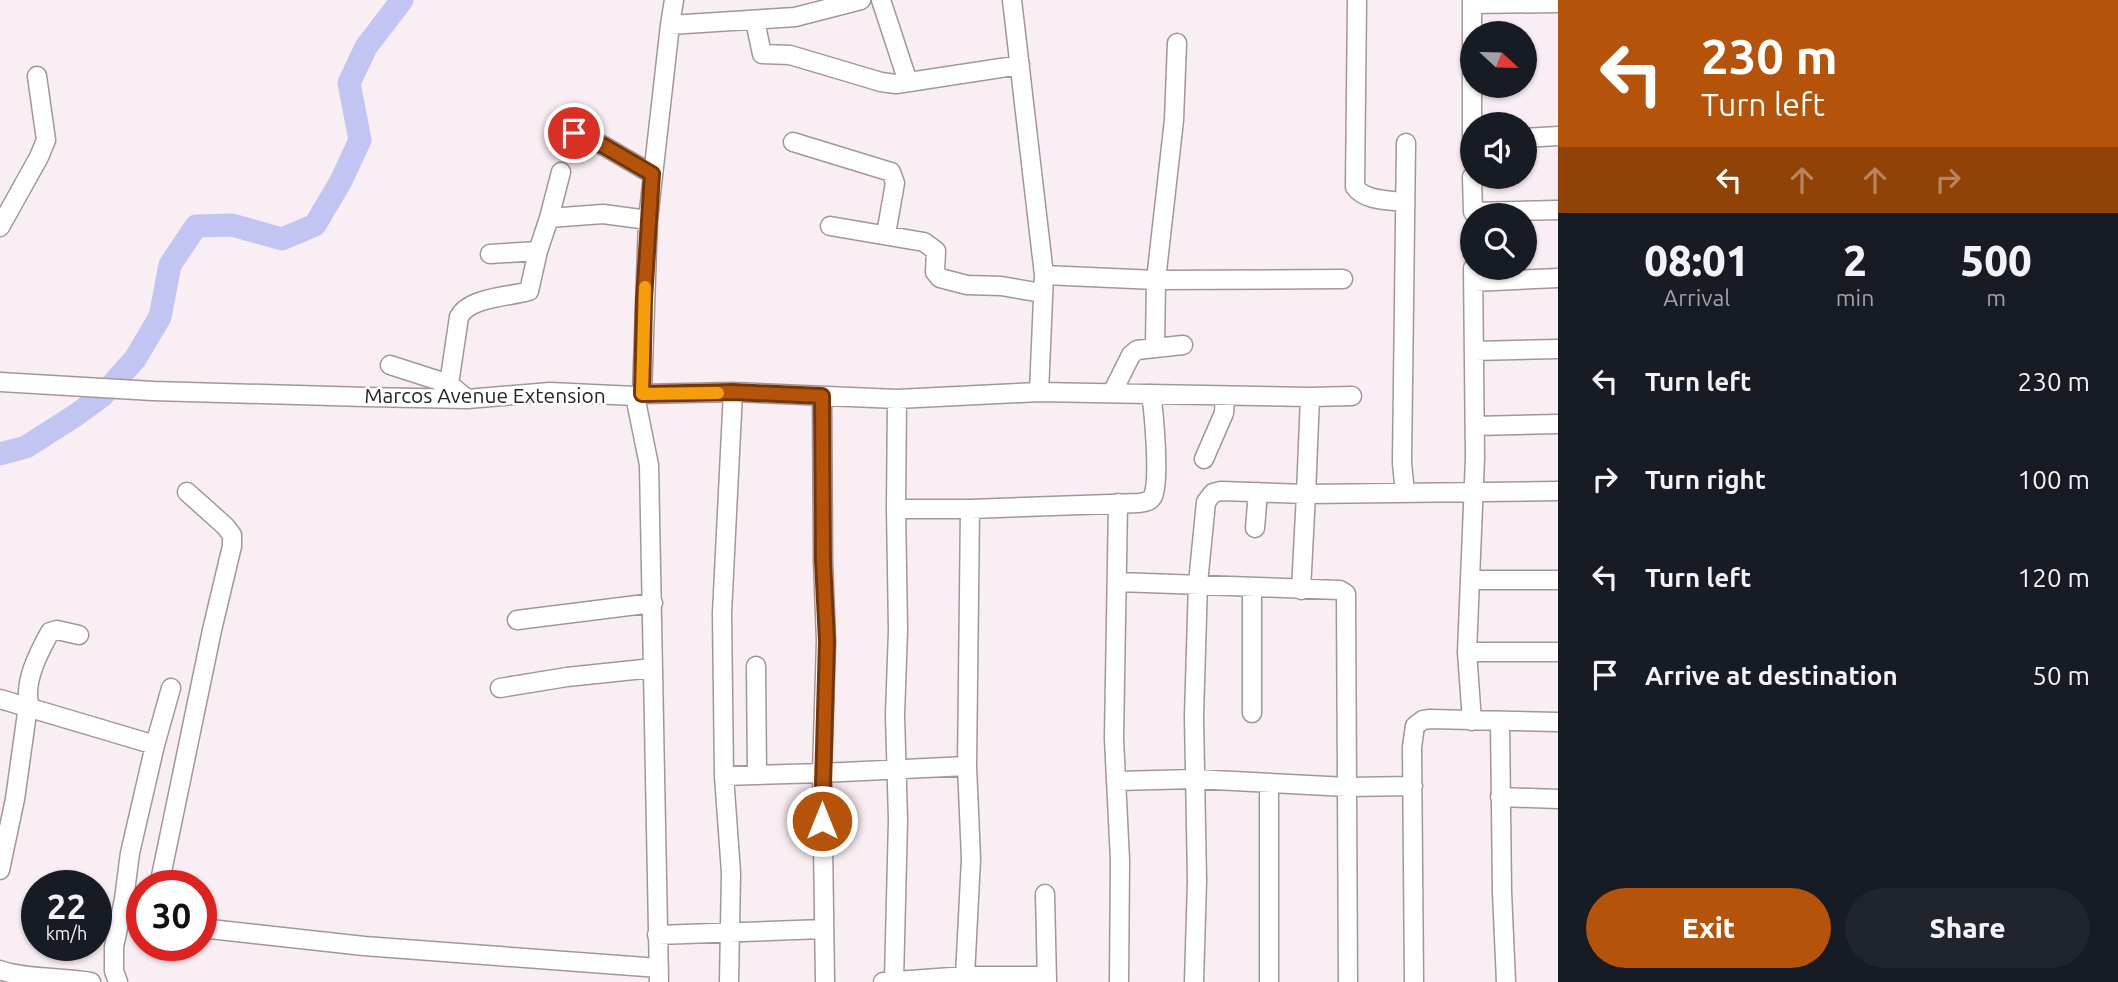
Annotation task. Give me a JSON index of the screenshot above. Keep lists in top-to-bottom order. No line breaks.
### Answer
{"streets":{"street":["Marcos Avenue Extension"]},"north":"right","page":{"turn":["230 m","Turn left"],"eta":["08:01","Arrival","2","min","500","m"],"list":[{"name":"Turn left","value":"230 m"},{"name":"Turn right","value":"100 m"},{"name":"Turn left","value":"120 m"},{"name":"Arrive at destination","value":"50 m"}],"speed":"22 km/h","limit":"30","buttons":["Exit","Share"]}}
